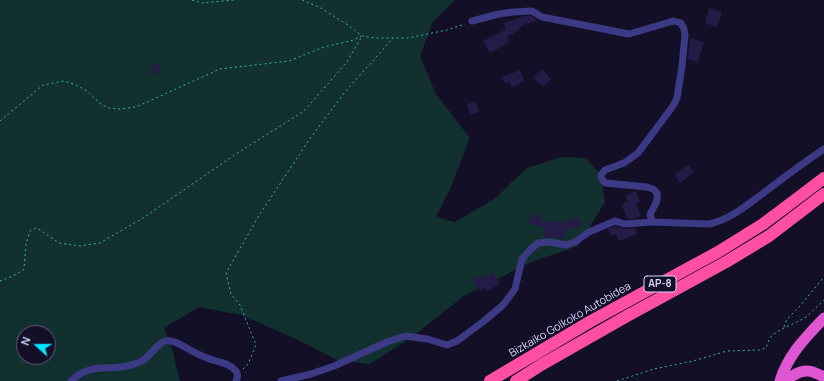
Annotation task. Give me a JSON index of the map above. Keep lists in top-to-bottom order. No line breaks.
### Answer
{"streets":{"highway":["AP-8","Bizkaiko Golkoko Autobidea"]},"north":"left"}
